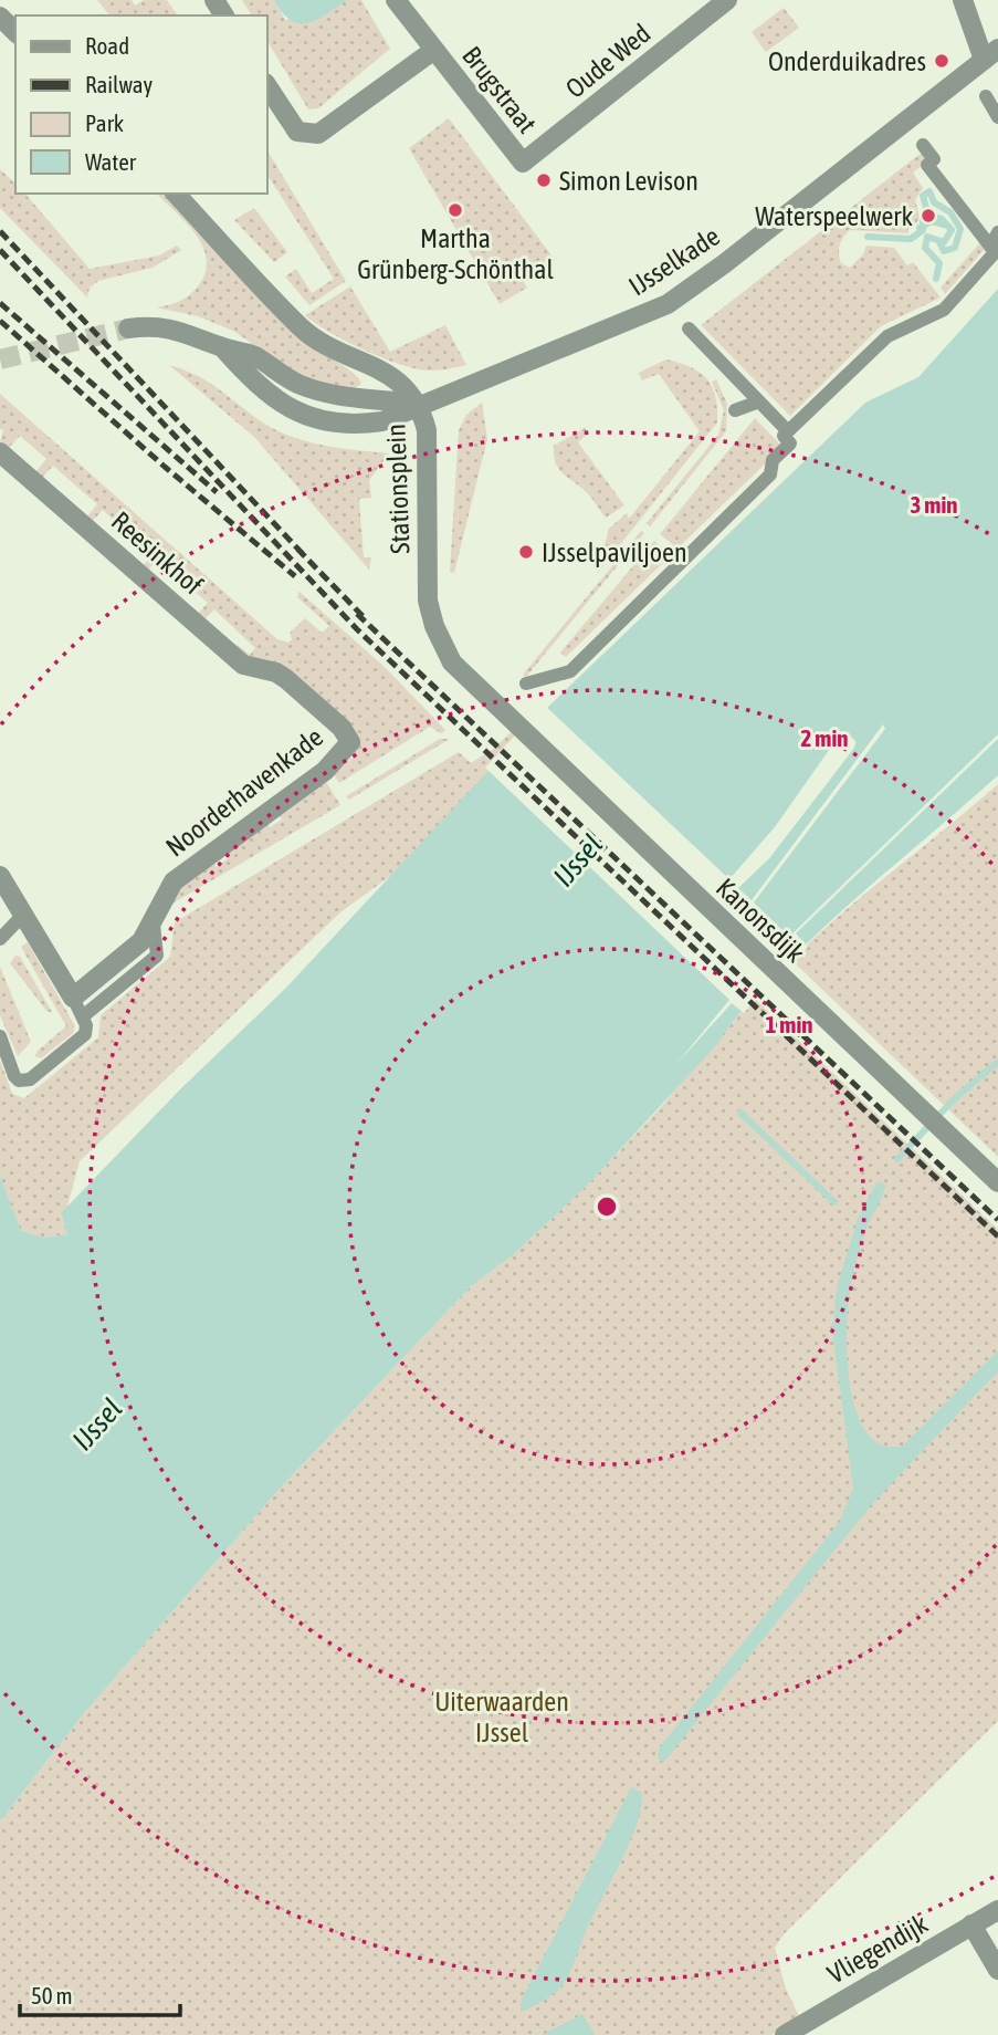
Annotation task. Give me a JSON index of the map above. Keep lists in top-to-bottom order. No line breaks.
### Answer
{"streets":{"street":["Oude Wed","Brugstraat","IJsselkade","Stationsplein","Reesinkhof","Noorderhavenkade","Kanonsdijk","Vliegendijk"]},"crossings":[["Oude Wed","Brugstraat"],["IJsselkade","Stationsplein"],["Stationsplein","Kanonsdijk"],["Reesinkhof","Noorderhavenkade"]],"water":["IJssel"],"parks":["Uiterwaarden IJssel"],"places":["Onderduikadres","Simon Levison","Martha Grünberg-Schönthal","Waterspeelwerk","IJsselpaviljoen"],"legend":["Road","Railway","Park","Water"],"scale_bar":"50 m","rings":["3 min","2 min","1 min"]}
